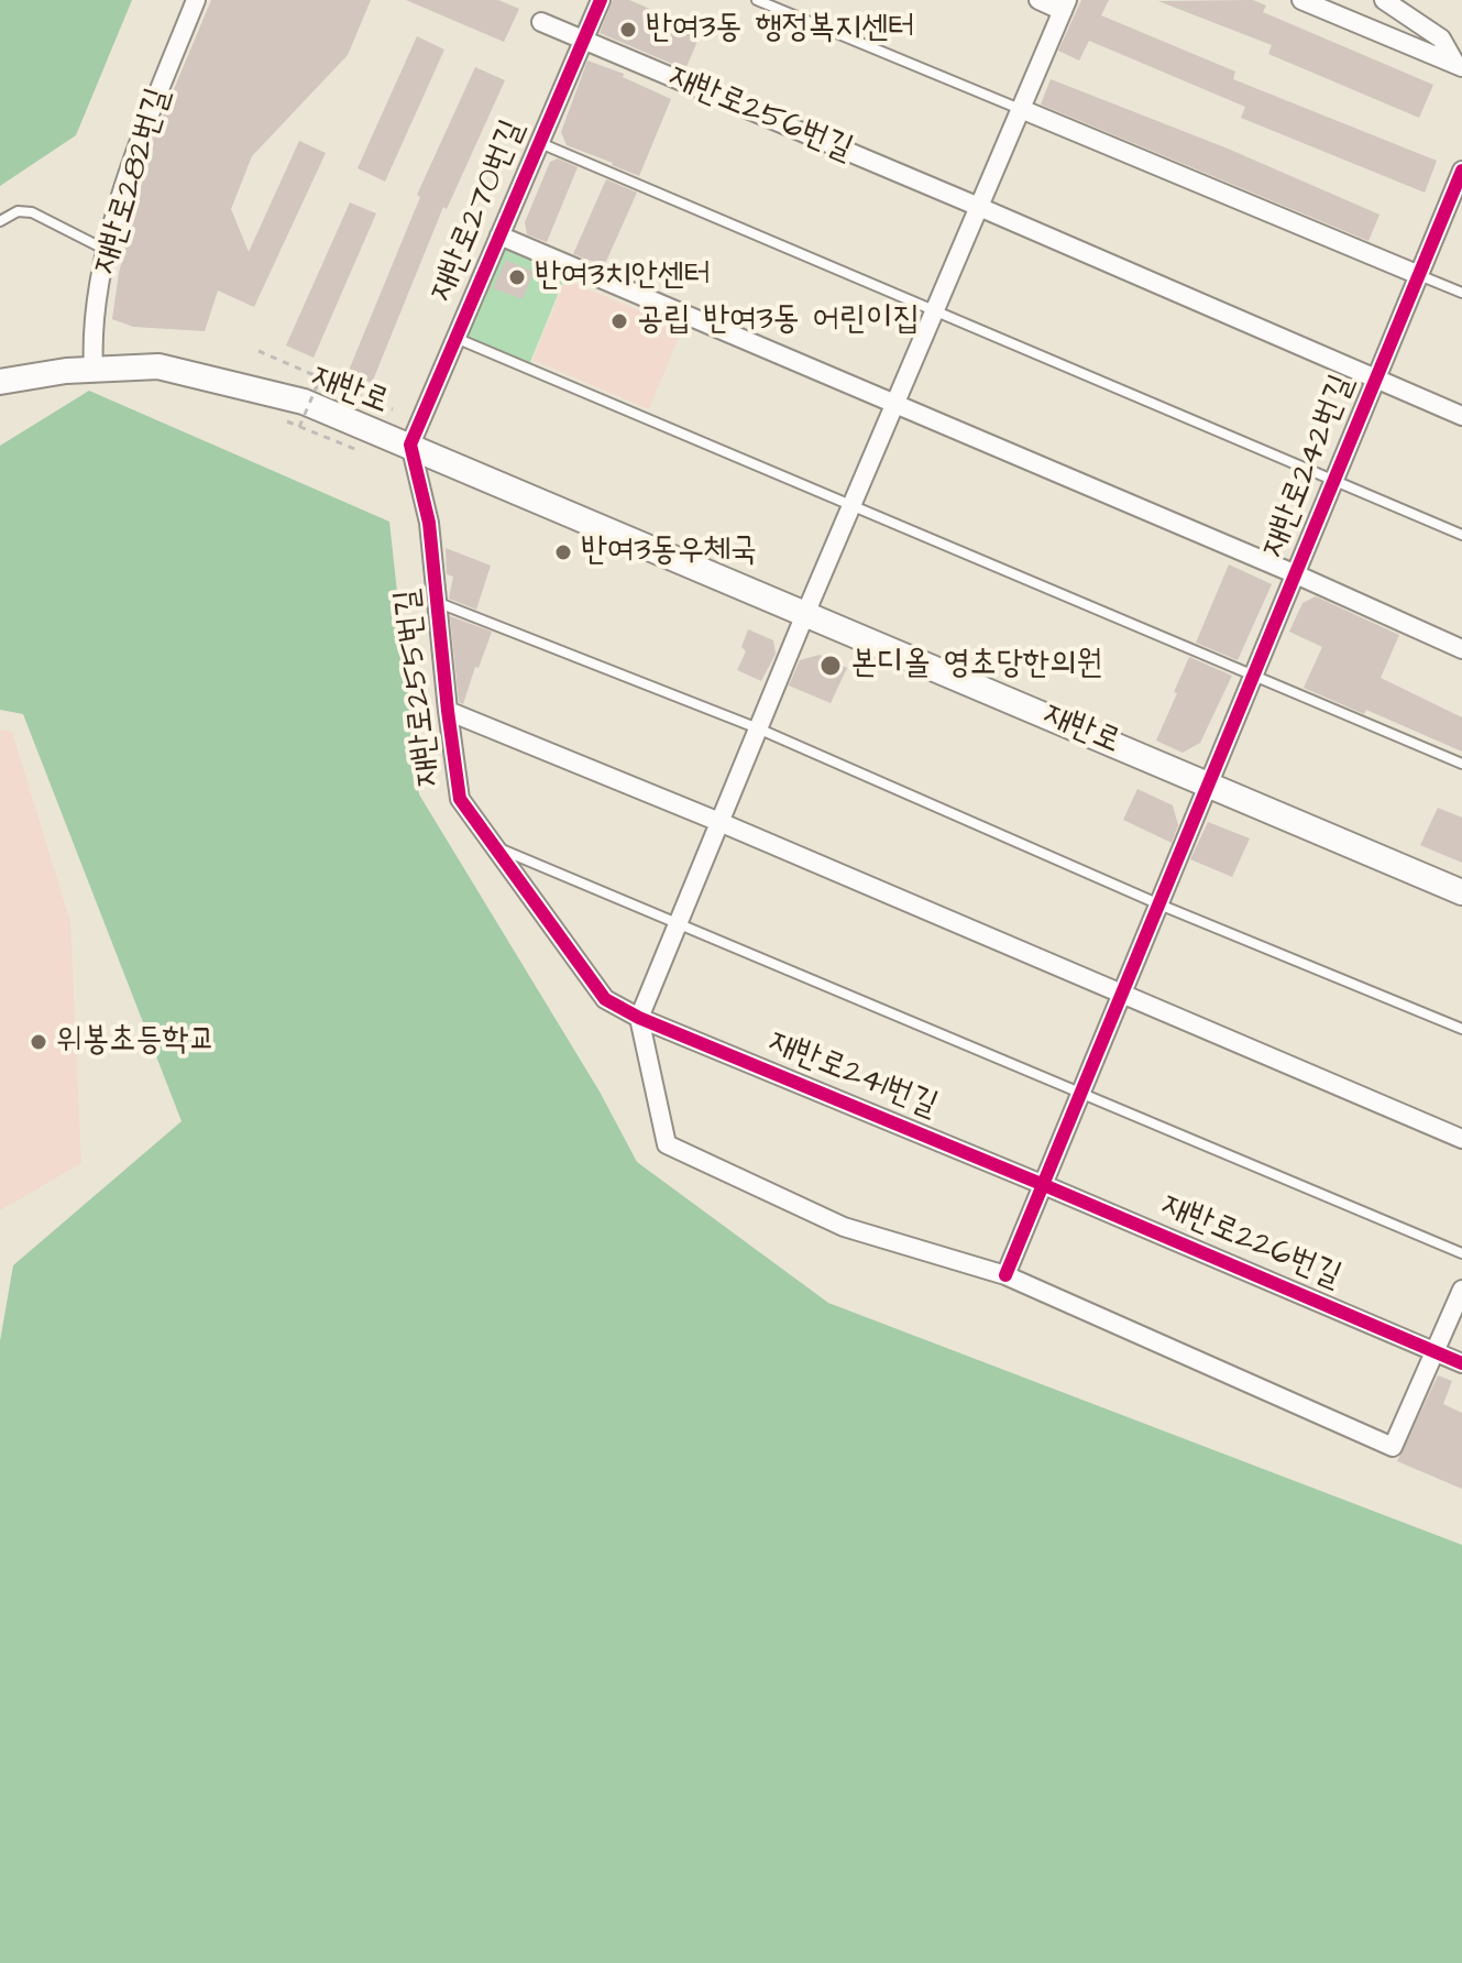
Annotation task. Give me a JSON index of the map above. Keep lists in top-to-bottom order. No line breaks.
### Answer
{"streets":{"main road":["재반로"],"street":["재반로256번길","재반로282번길","재반로270번길","재반로242번길","재반로255번길","재반로241번길","재반로226번길"]},"crossings":[["재반로256번길","재반로270번길"],["재반로256번길","재반로242번길"],["재반로282번길","재반로"],["재반로270번길","재반로"],["재반로270번길","재반로255번길"],["재반로","재반로242번길"],["재반로","재반로255번길"],["재반로255번길","재반로241번길"],["재반로241번길","재반로226번길"]],"places":["반여3동 행정복지센터","반여3치안센터","공립 반여3동 어린이집","반여3동우체국","본디올 영초당한의원","위봉초등학교"]}
